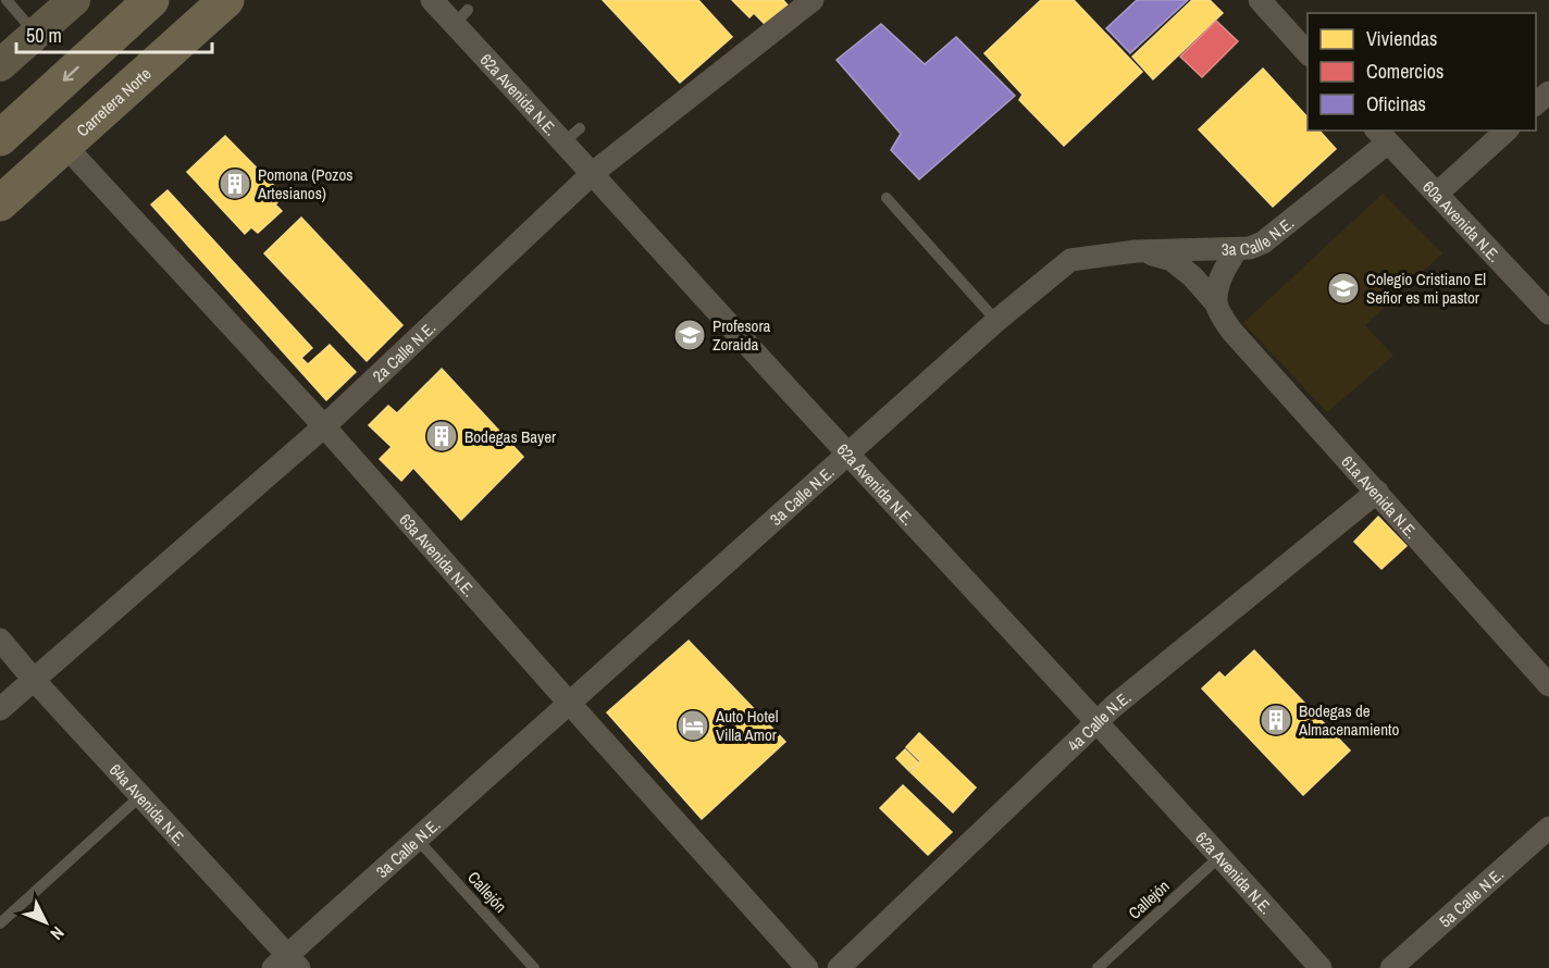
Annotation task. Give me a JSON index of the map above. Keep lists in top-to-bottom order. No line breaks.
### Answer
{"streets":{"highway":["Carretera Norte"],"street":["62a Avenida N.E.","60a Avenida N.E.","3a Calle N.E.","2a Calle N.E.","61a Avenida N.E.","63a Avenida N.E.","4a Calle N.E.","64a Avenida N.E.","5a Calle N.E."],"lane":["Callejón"]},"crossings":[["62a Avenida N.E.","3a Calle N.E."],["62a Avenida N.E.","2a Calle N.E."],["62a Avenida N.E.","4a Calle N.E."],["62a Avenida N.E.","Callejón"],["Carretera Norte","63a Avenida N.E."],["60a Avenida N.E.","3a Calle N.E."],["3a Calle N.E.","61a Avenida N.E."],["3a Calle N.E.","63a Avenida N.E."],["3a Calle N.E.","64a Avenida N.E."],["3a Calle N.E.","Callejón"],["2a Calle N.E.","63a Avenida N.E."],["2a Calle N.E.","64a Avenida N.E."],["61a Avenida N.E.","4a Calle N.E."]],"places":{"building":["Pomona (Pozos Artesianos)","Bodegas Bayer","Bodegas de Almacenamiento"],"school or university":["Colegio Cristiano El Señor es mi pastor","Profesora Zoraida"],"hotel":["Auto Hotel Villa Amor"]},"legend":["Viviendas","Comercios","Oficinas"],"scale_bar":"50 m","north":"bottom right"}
